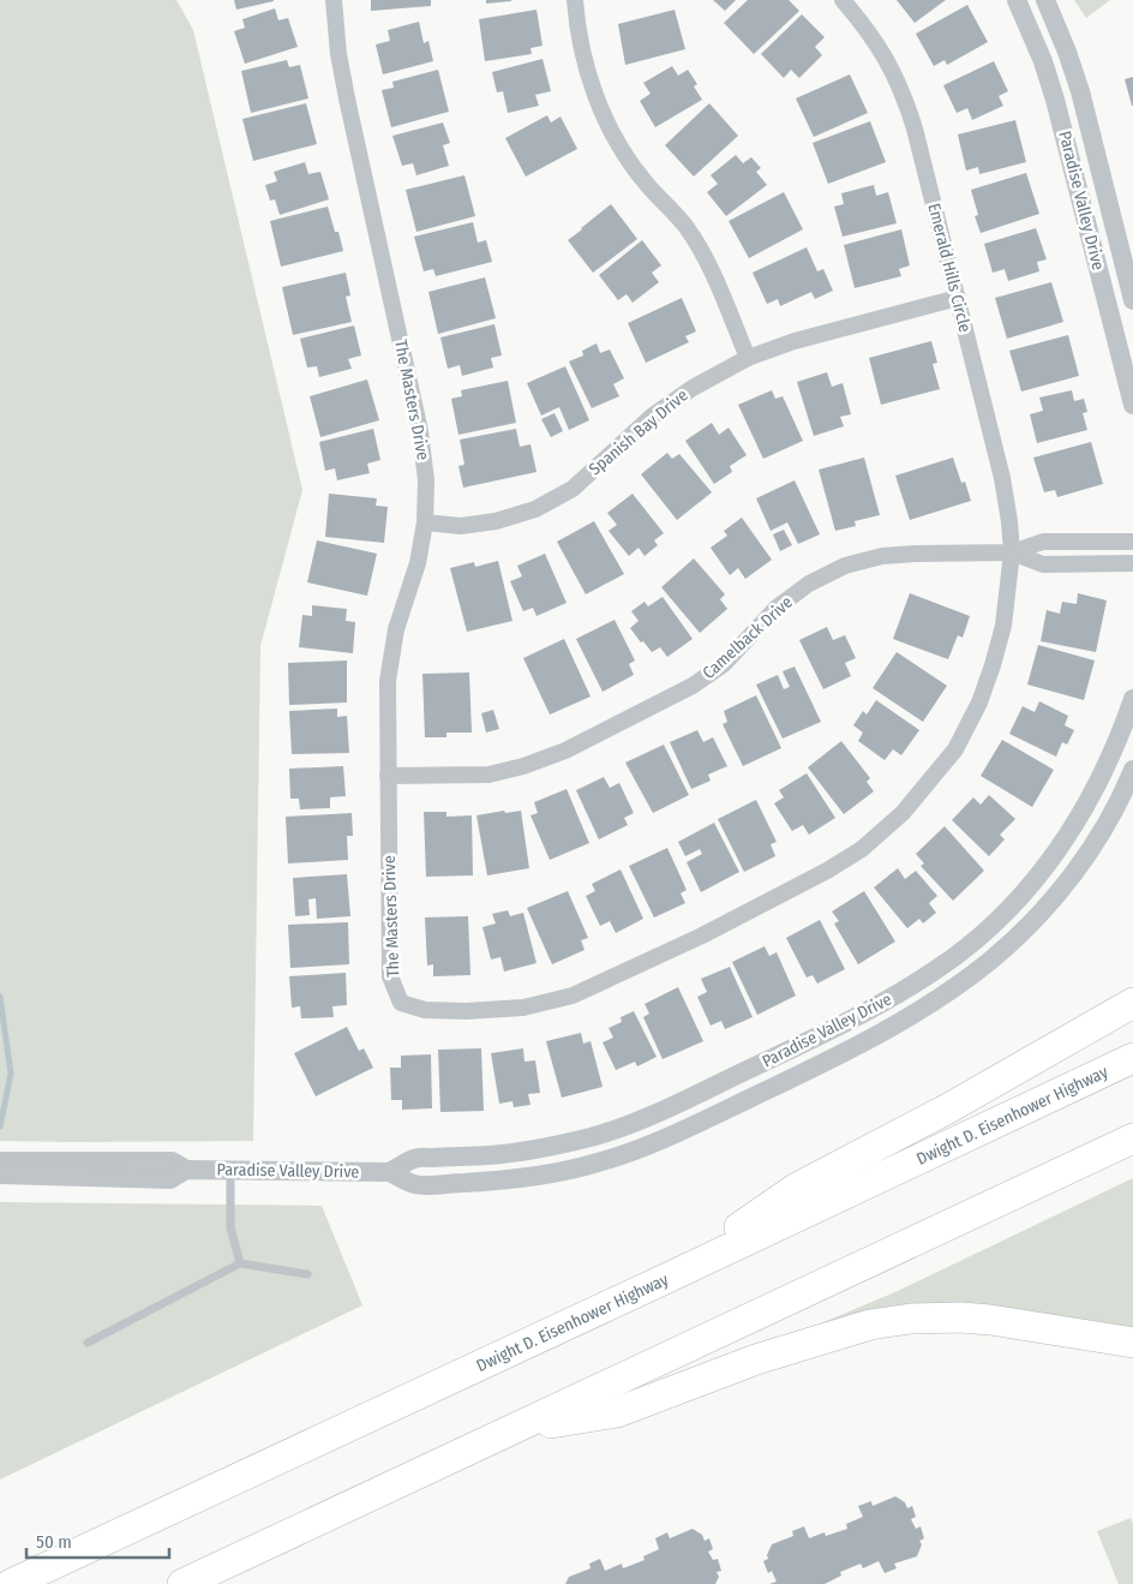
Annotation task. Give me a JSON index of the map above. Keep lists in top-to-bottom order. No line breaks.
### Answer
{"streets":{"highway":["Dwight D. Eisenhower Highway"],"street":["Paradise Valley Drive","Emerald Hills Circle","The Masters Drive","Spanish Bay Drive","Camelback Drive"]},"crossings":[["Emerald Hills Circle","The Masters Drive"],["Emerald Hills Circle","Spanish Bay Drive"],["Emerald Hills Circle","Camelback Drive"],["The Masters Drive","Spanish Bay Drive"],["The Masters Drive","Camelback Drive"]],"scale_bar":"50 m"}
